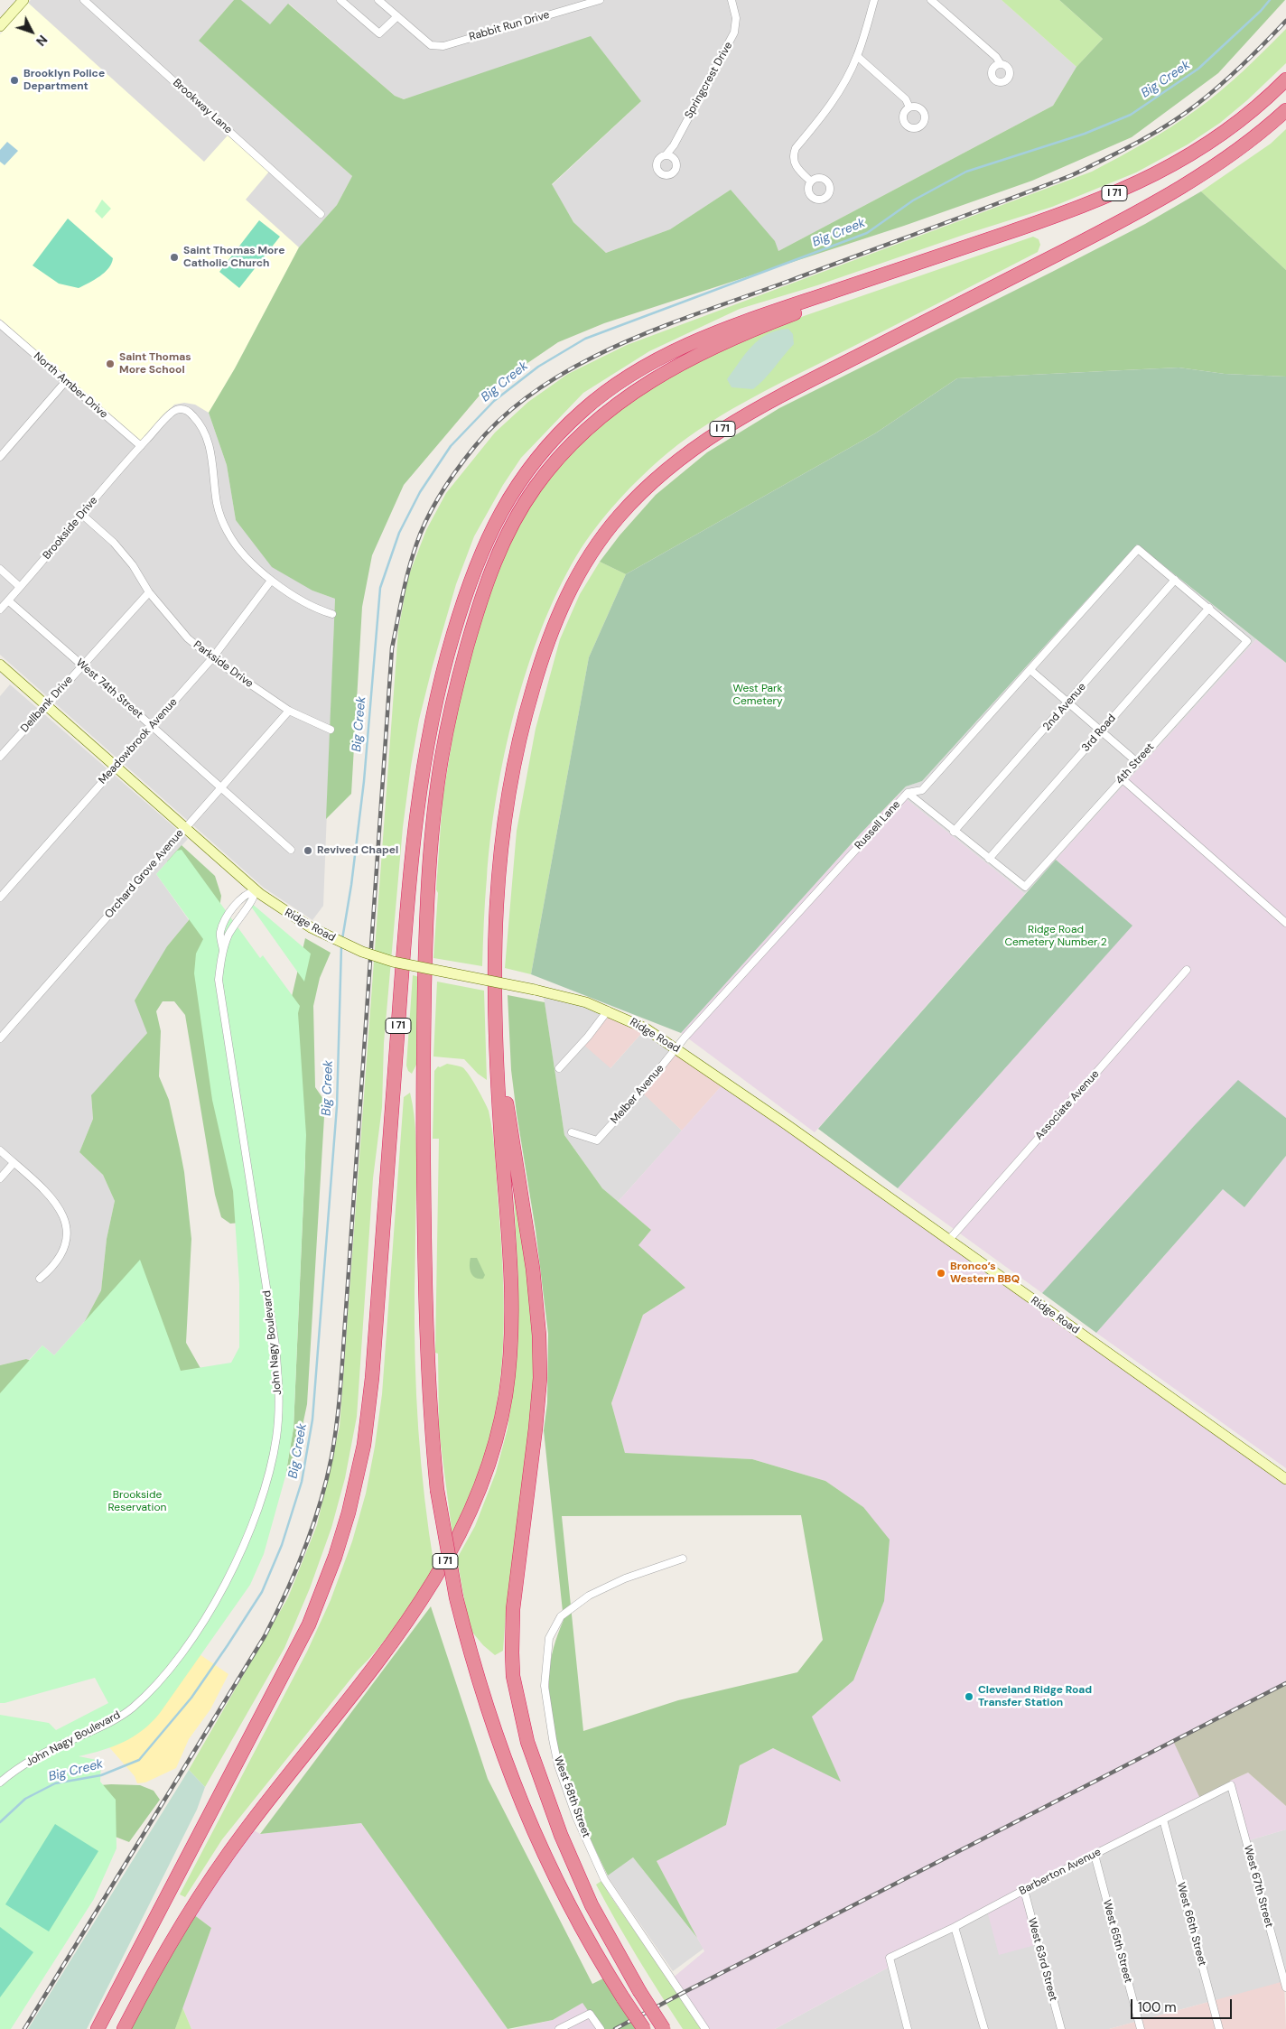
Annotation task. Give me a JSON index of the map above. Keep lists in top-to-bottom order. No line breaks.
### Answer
{"streets":{"highway":["I 71"],"main road":["Ridge Road"],"street":["Rabbit Run Drive","Springcrest Drive","Brookway Lane","North Amber Drive","Brookside Drive","Parkside Drive","West 74th Street","Dellbank Drive","2nd Avenue","3rd Road","Meadowbrook Avenue","4th Street","Russell Lane","Orchard Grove Avenue","Melber Avenue","Associate Avenue","John Nagy Boulevard","West 58th Street","Barberton Avenue","West 67th Street","West 66th Street","West 65th Street","West 63rd Street"]},"crossings":[["North Amber Drive","Brookside Drive"],["Brookside Drive","Parkside Drive"],["Brookside Drive","West 74th Street"],["Brookside Drive","Meadowbrook Avenue"],["Parkside Drive","Dellbank Drive"],["Parkside Drive","Meadowbrook Avenue"],["Parkside Drive","Orchard Grove Avenue"],["West 74th Street","Dellbank Drive"],["West 74th Street","Meadowbrook Avenue"],["West 74th Street","Orchard Grove Avenue"],["Dellbank Drive","Ridge Road"],["2nd Avenue","Russell Lane"],["3rd Road","4th Street"],["Meadowbrook Avenue","Ridge Road"],["Russell Lane","Ridge Road"],["Russell Lane","Melber Avenue"],["Orchard Grove Avenue","Ridge Road"],["Ridge Road","Melber Avenue"],["Ridge Road","Associate Avenue"],["Ridge Road","John Nagy Boulevard"],["Barberton Avenue","West 67th Street"],["Barberton Avenue","West 66th Street"],["Barberton Avenue","West 65th Street"],["Barberton Avenue","West 63rd Street"]],"water":["Big Creek"],"parks":["West Park Cemetery","Ridge Road Cemetery Number 2","Brookside Reservation"],"places":["Brooklyn Police Department","Saint Thomas More Catholic Church","Saint Thomas More School","Revived Chapel","Bronco’s Western BBQ","Cleveland Ridge Road Transfer Station"],"scale_bar":"100 m","north":"bottom right"}
